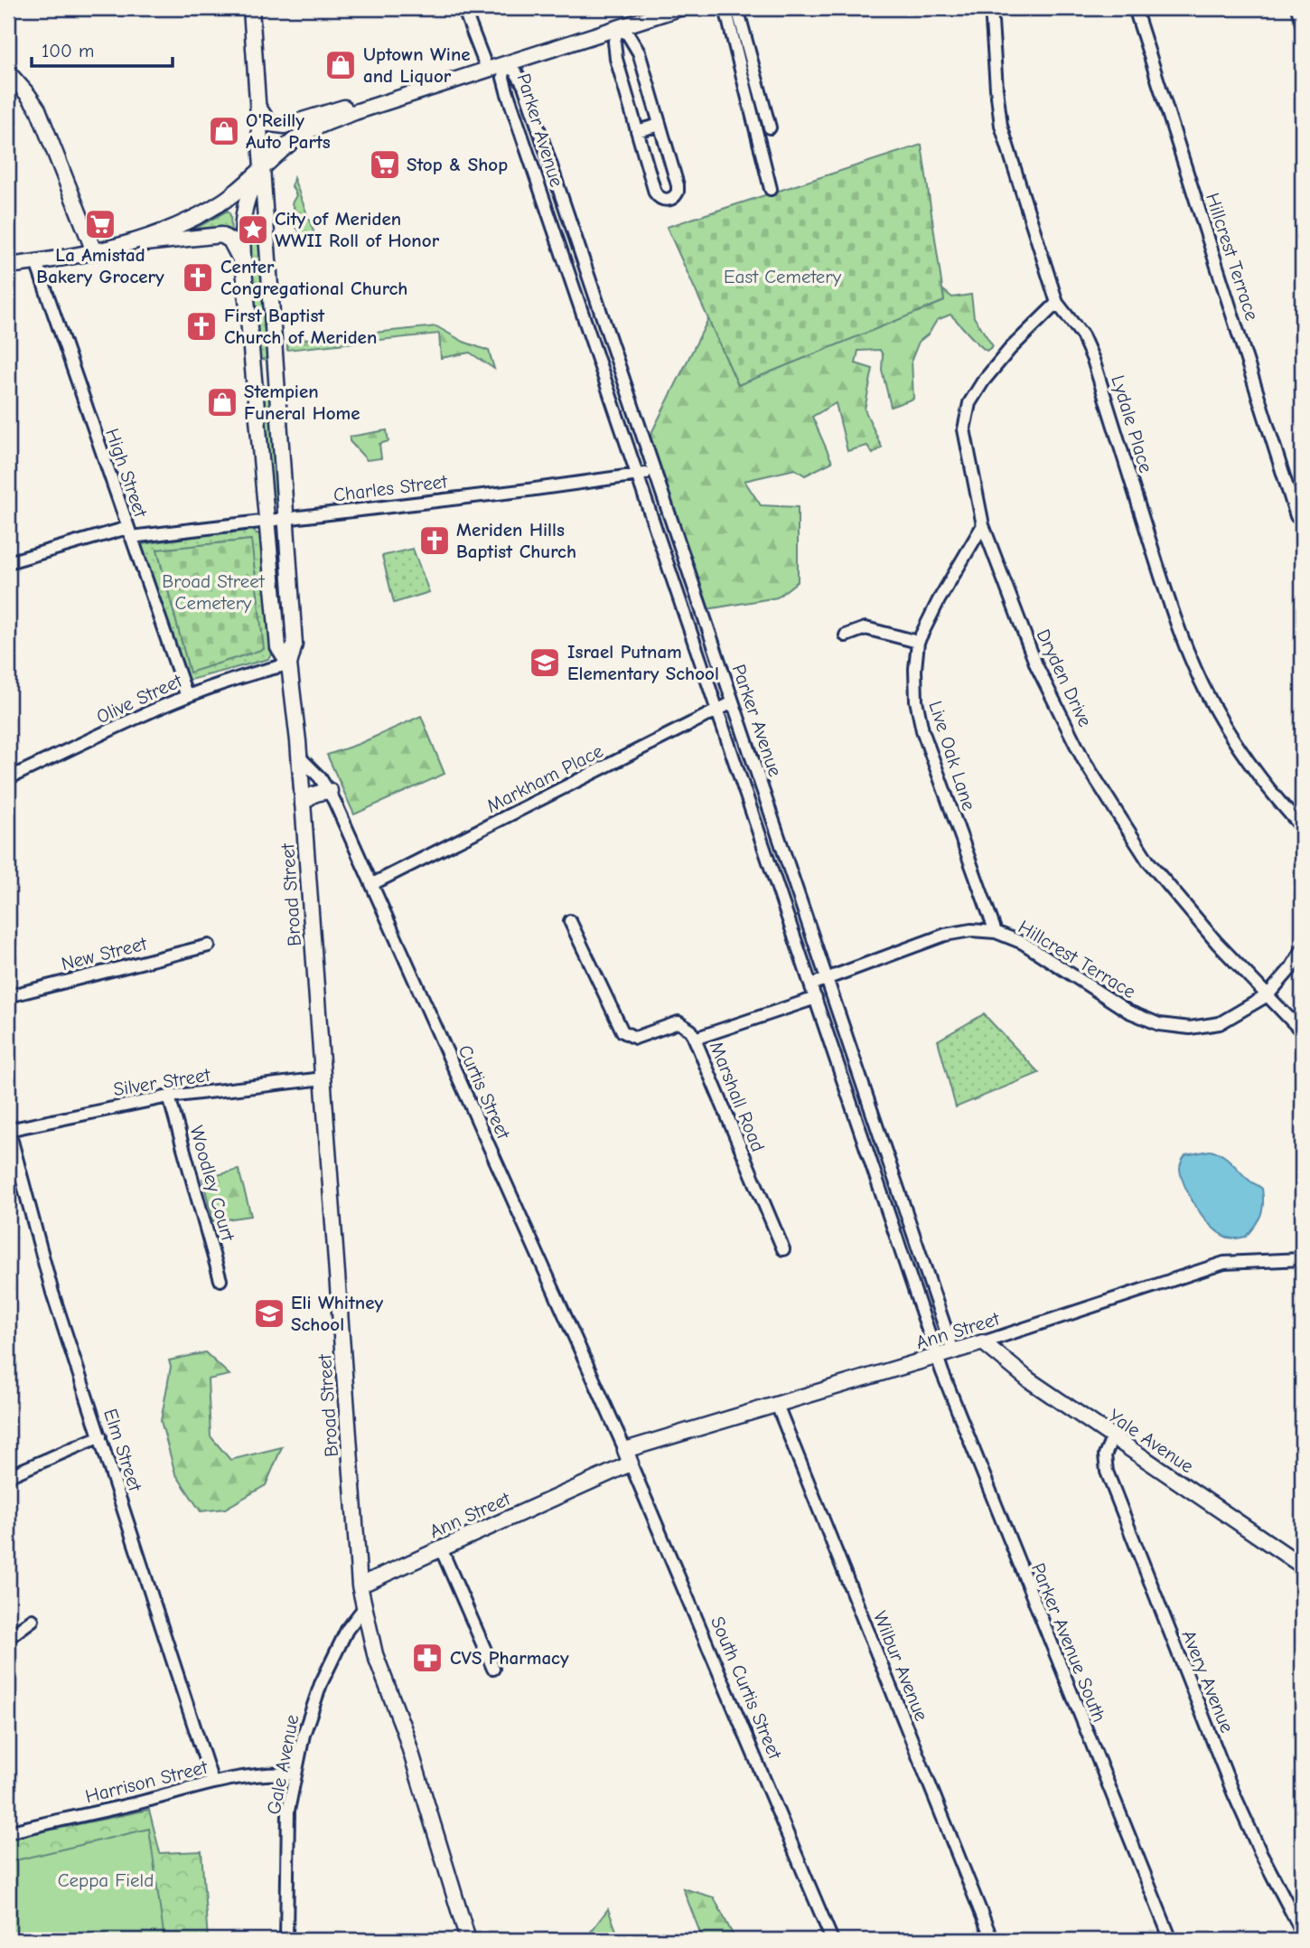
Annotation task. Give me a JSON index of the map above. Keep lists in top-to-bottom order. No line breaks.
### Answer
{"streets":{"main road":["Broad Street","Ann Street","Yale Avenue"],"street":["Parker Avenue","Hillcrest Terrace","Lydale Place","High Street","Charles Street","Dryden Drive","Olive Street","Live Oak Lane","Markham Place","New Street","Silver Street","Curtis Street","Marshall Road","Woodley Court","Elm Street","Parker Avenue South","Wilbur Avenue","Avery Avenue","South Curtis Street","Gale Avenue","Harrison Street"]},"crossings":[["Parker Avenue","Hillcrest Terrace"],["Parker Avenue","Charles Street"],["Parker Avenue","Markham Place"],["Parker Avenue","Marshall Road"],["Parker Avenue","Ann Street"],["Parker Avenue","Parker Avenue South"],["Hillcrest Terrace","Dryden Drive"],["Hillcrest Terrace","Live Oak Lane"],["Lydale Place","Dryden Drive"],["High Street","Charles Street"],["High Street","Olive Street"],["Charles Street","Broad Street"],["Dryden Drive","Live Oak Lane"],["Olive Street","Broad Street"],["Markham Place","Curtis Street"],["Broad Street","Silver Street"],["Broad Street","Curtis Street"],["Broad Street","Ann Street"],["Broad Street","Gale Avenue"],["Silver Street","Woodley Court"],["Silver Street","Elm Street"],["Curtis Street","Ann Street"],["Curtis Street","South Curtis Street"],["Ann Street","Yale Avenue"],["Ann Street","Parker Avenue South"],["Ann Street","Wilbur Avenue"],["Ann Street","South Curtis Street"],["Yale Avenue","Avery Avenue"],["Elm Street","Harrison Street"],["Gale Avenue","Harrison Street"]],"parks":["East Cemetery","Broad Street Cemetery","Ceppa Field"],"places":{"shop":["Uptown Wine and Liquor","O'Reilly Auto Parts","Stempien Funeral Home"],"supermarket":["Stop & Shop","La Amistad Bakery Grocery"],"place":["City of Meriden WWII Roll of Honor"],"church":["Center Congregational Church","First Baptist Church of Meriden","Meriden Hills Baptist Church"],"school or university":["Israel Putnam Elementary School","Eli Whitney School"],"pharmacy":["CVS Pharmacy"]},"scale_bar":"100 m"}
